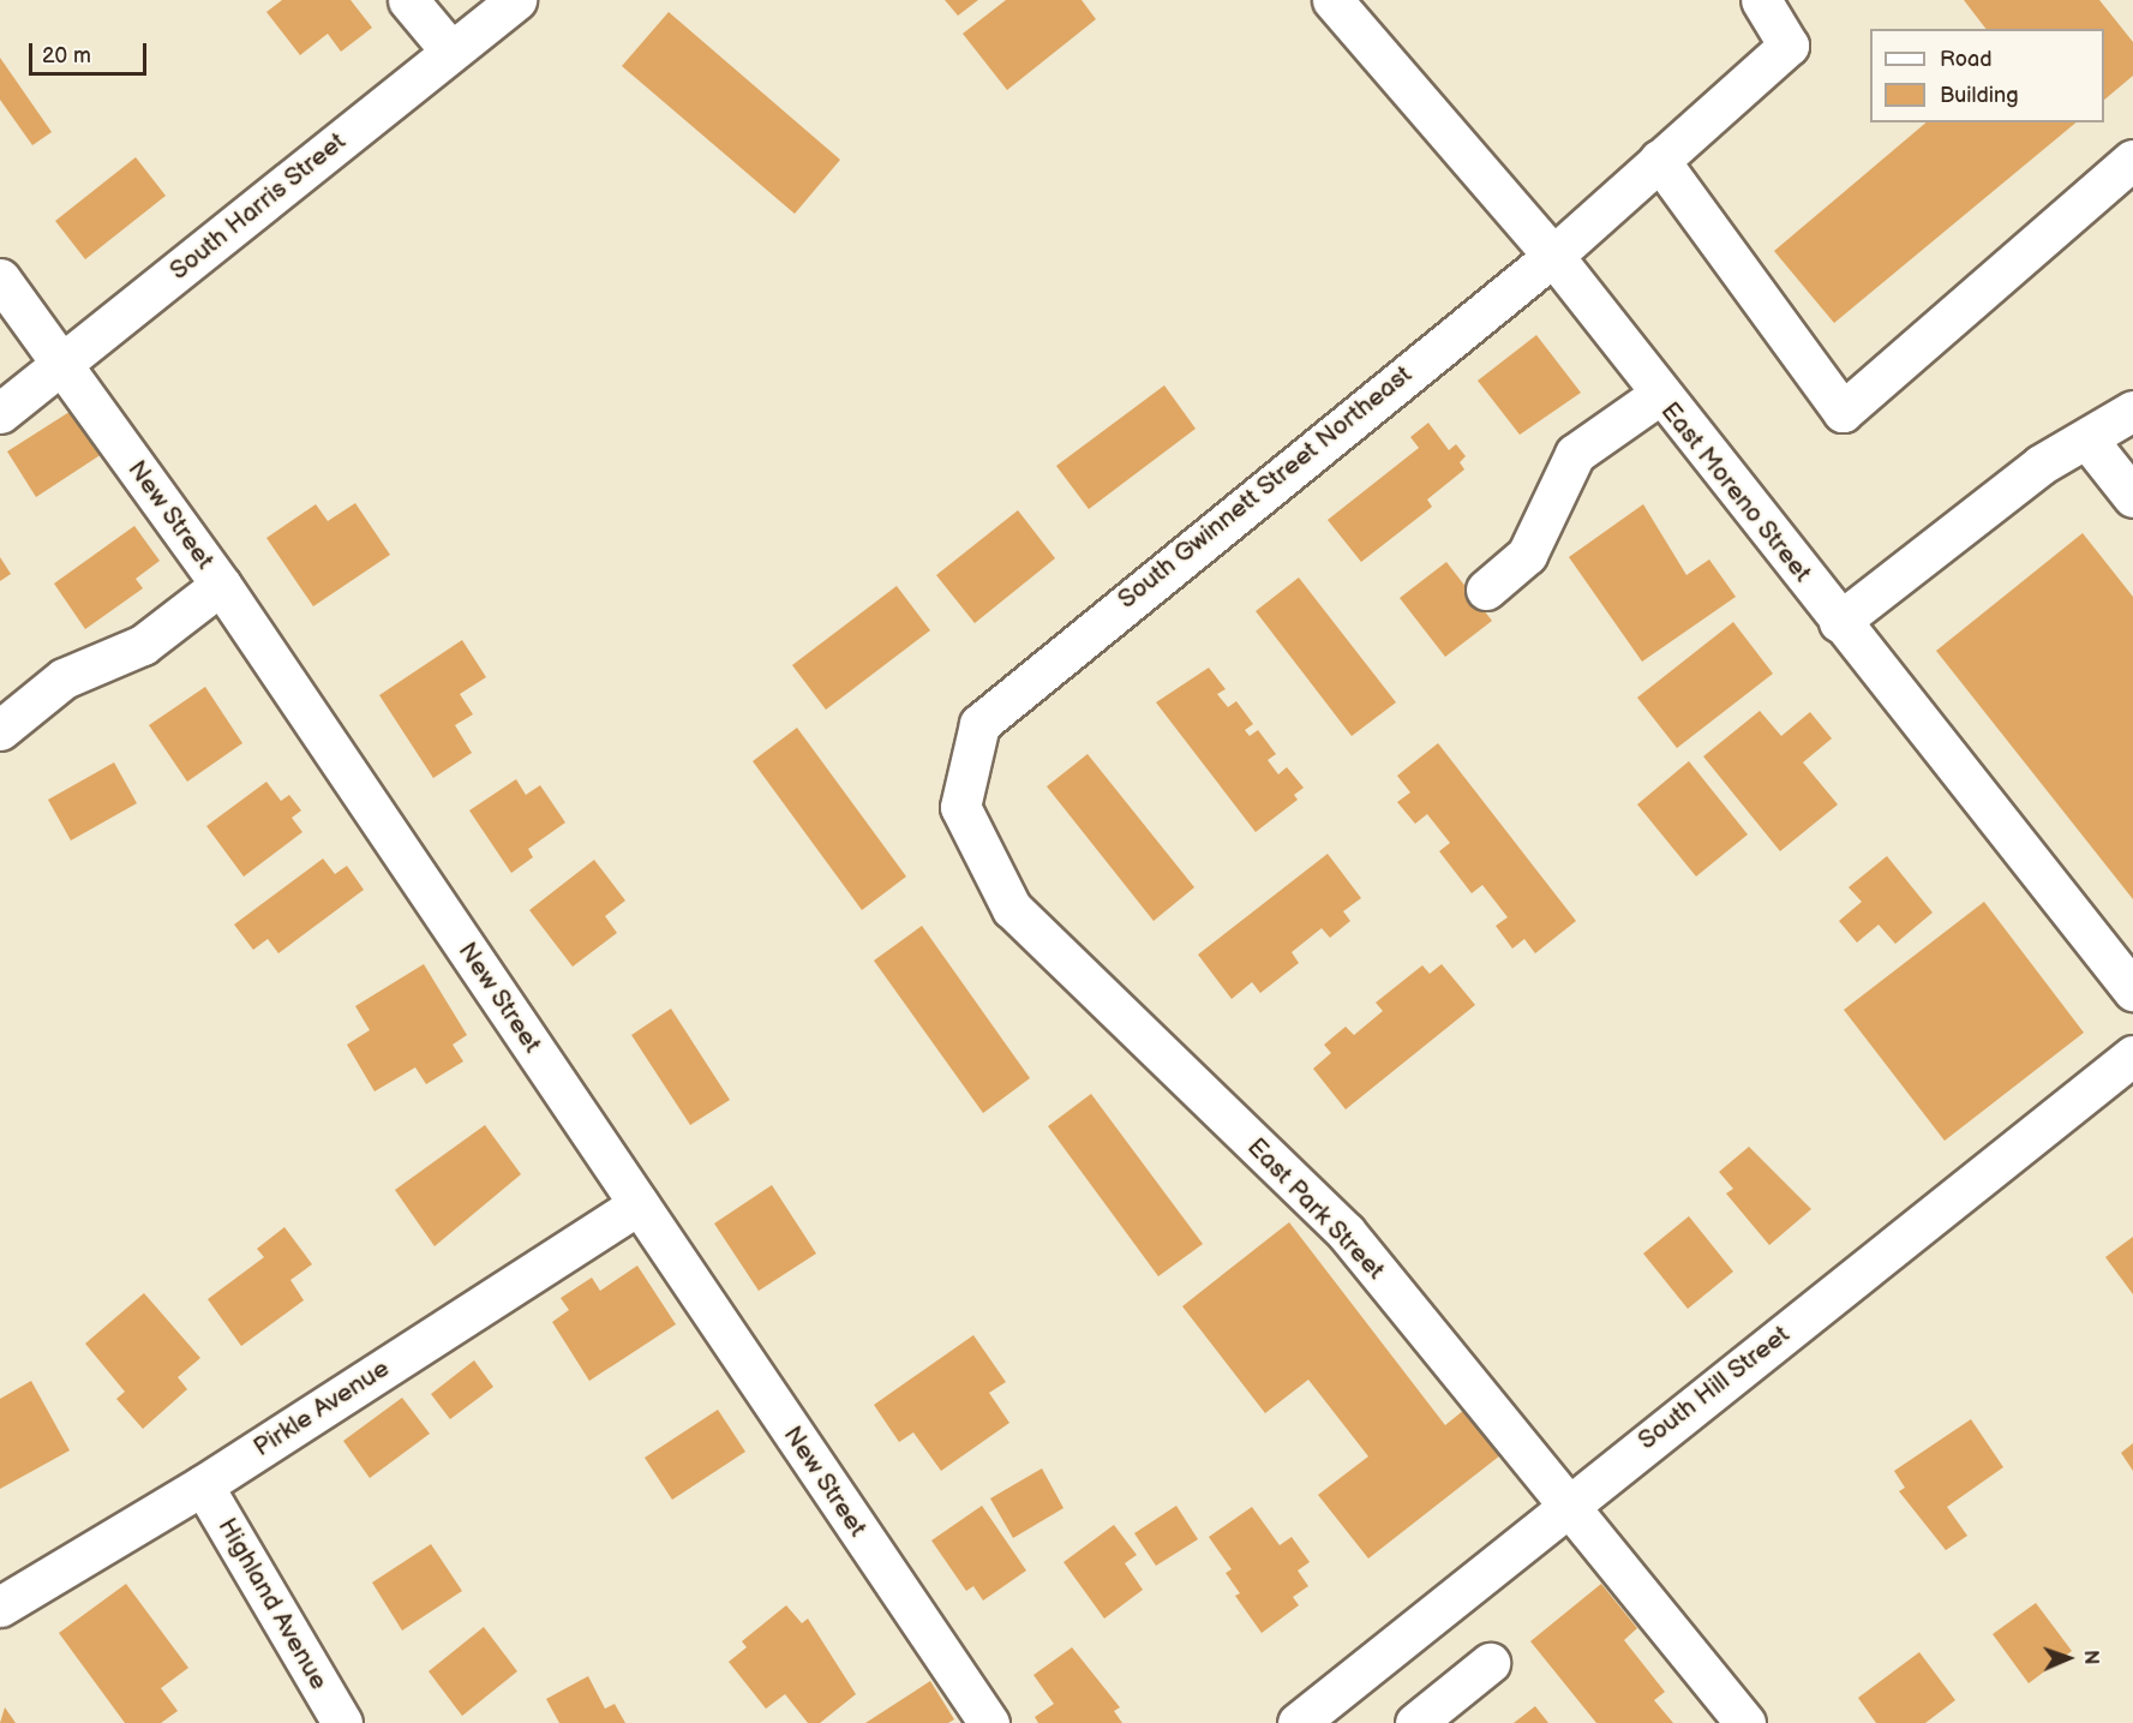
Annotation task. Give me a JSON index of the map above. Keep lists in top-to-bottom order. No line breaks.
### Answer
{"streets":{"street":["South Harris Street","South Gwinnett Street Northeast","East Moreno Street","New Street","East Park Street","South Hill Street","Pirkle Avenue","Highland Avenue"]},"crossings":[["South Harris Street","New Street"],["South Gwinnett Street Northeast","East Moreno Street"],["South Gwinnett Street Northeast","East Park Street"],["New Street","Pirkle Avenue"],["East Park Street","South Hill Street"],["Pirkle Avenue","Highland Avenue"]],"legend":["Road","Building"],"scale_bar":"20 m","north":"right"}
